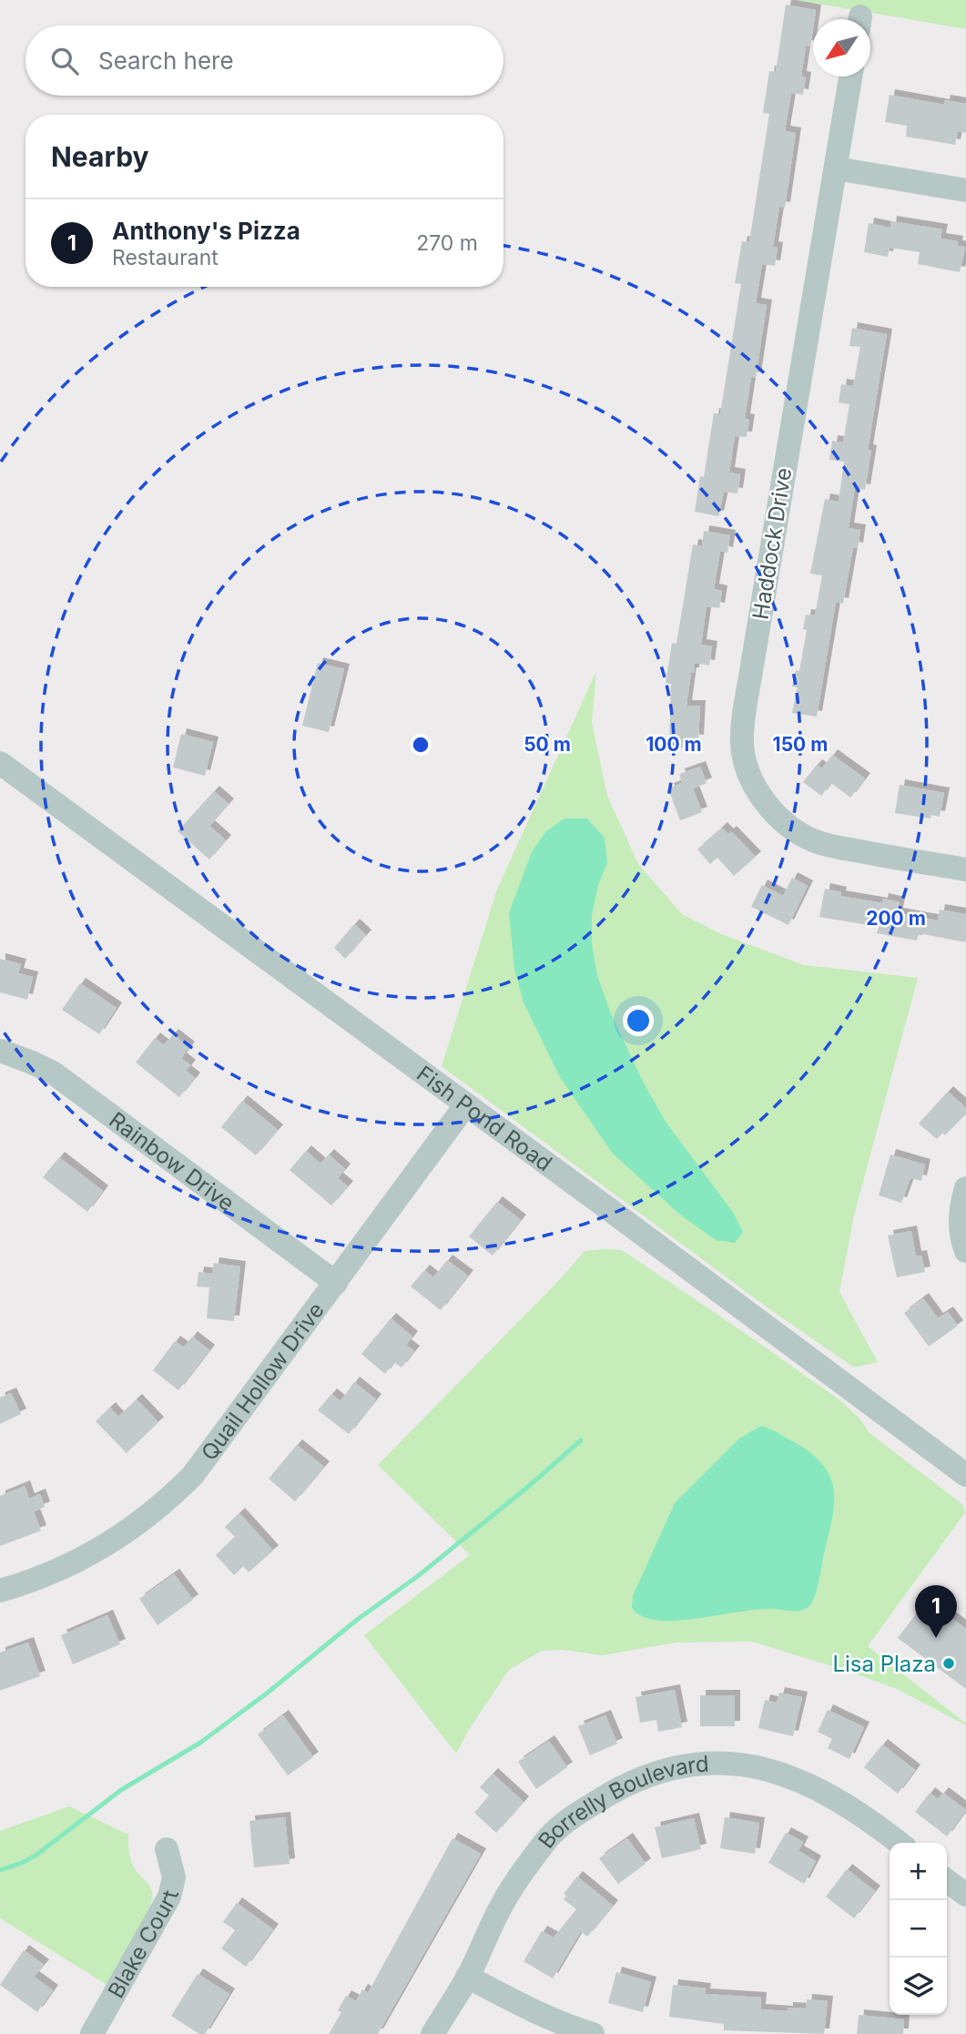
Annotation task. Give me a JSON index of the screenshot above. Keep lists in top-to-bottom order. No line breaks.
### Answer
{"streets":{"street":["Haddock Drive","Fish Pond Road","Rainbow Drive","Quail Hollow Drive","Borrelly Boulevard","Blake Court"]},"crossings":[["Fish Pond Road","Quail Hollow Drive"],["Rainbow Drive","Quail Hollow Drive"]],"places":["Lisa Plaza"],"north":"bottom left","page":{"search":"Search here","heading":"Nearby","list":[{"mark":"1","name":"Anthony's Pizza","note":"Restaurant","value":"270 m"}],"pins":"1","map_buttons":["+","−"]},"rings":["50 m","100 m","150 m","200 m"]}
